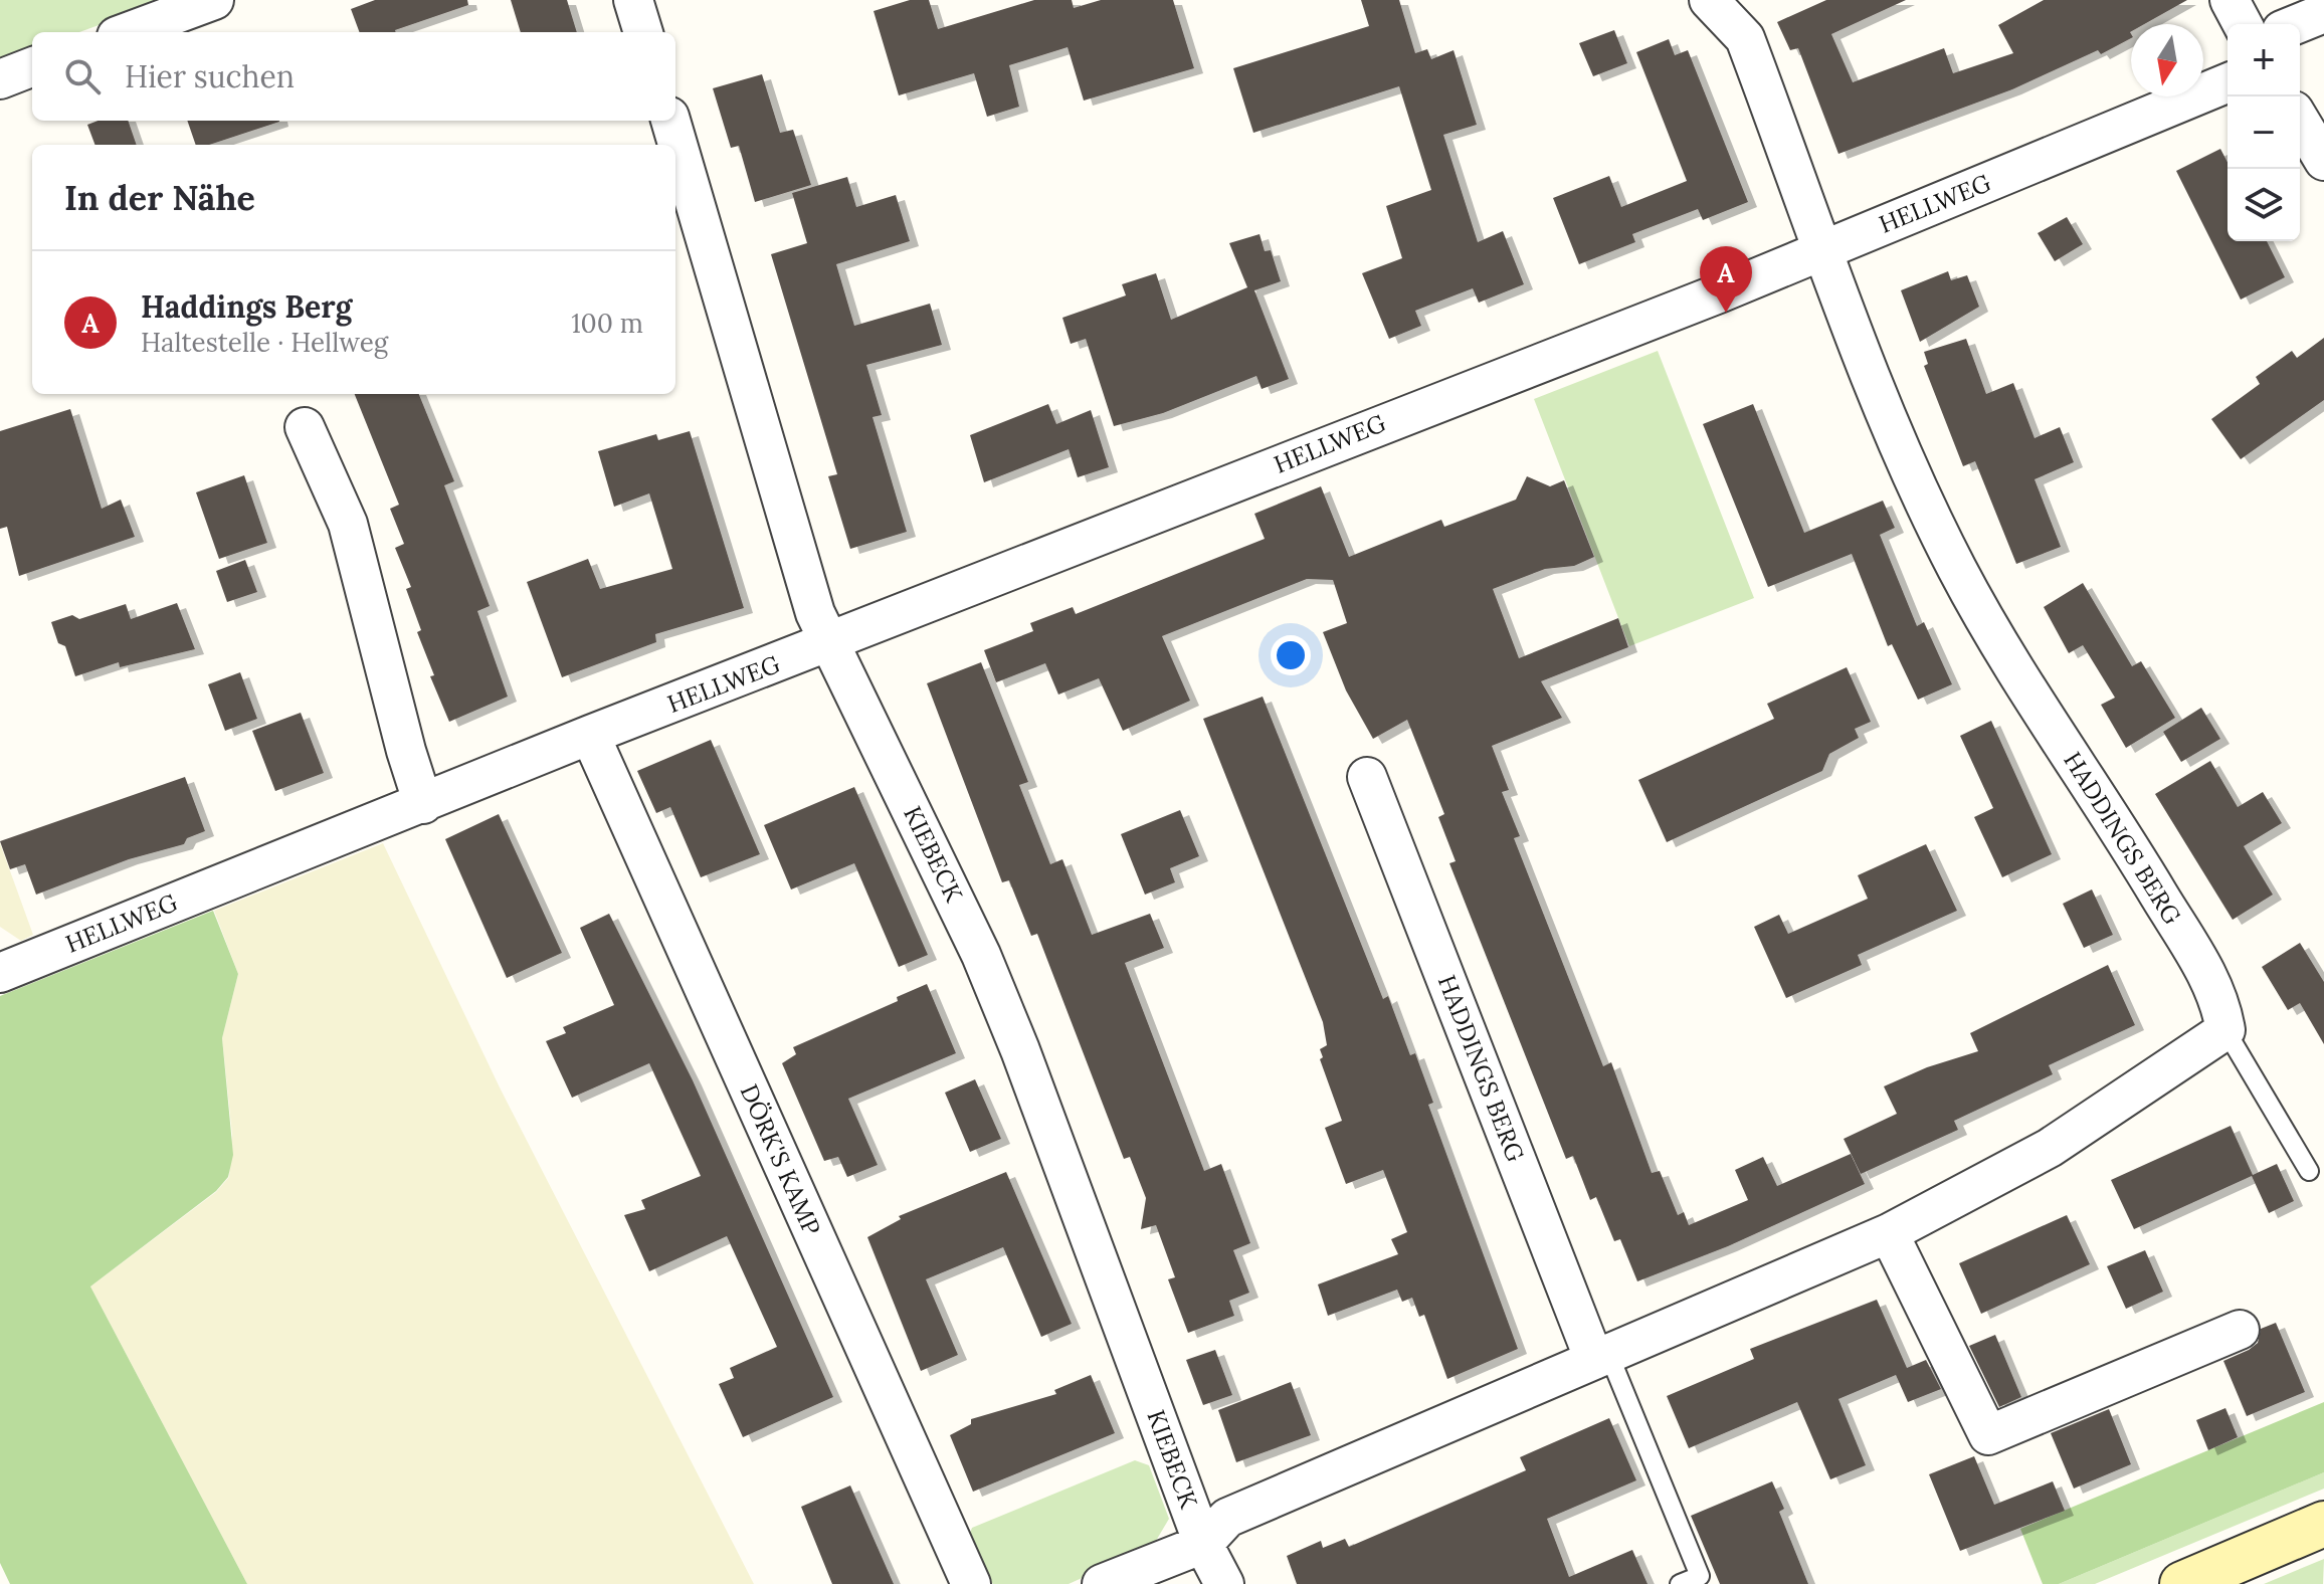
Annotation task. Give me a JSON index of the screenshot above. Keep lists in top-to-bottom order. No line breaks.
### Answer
{"streets":{"street":["HELLWEG","HADDINGS BERG","KIEBECK","DÖRK'S KAMP"]},"crossings":[["HELLWEG","HADDINGS BERG"],["HELLWEG","KIEBECK"],["HELLWEG","DÖRK'S KAMP"]],"north":"bottom","page":{"map_buttons":["+","−"],"search":"Hier suchen","heading":"In der Nähe","pins":"A","list":[{"mark":"A","name":"Haddings Berg","note":"Haltestelle · Hellweg","value":"100 m"}]}}
